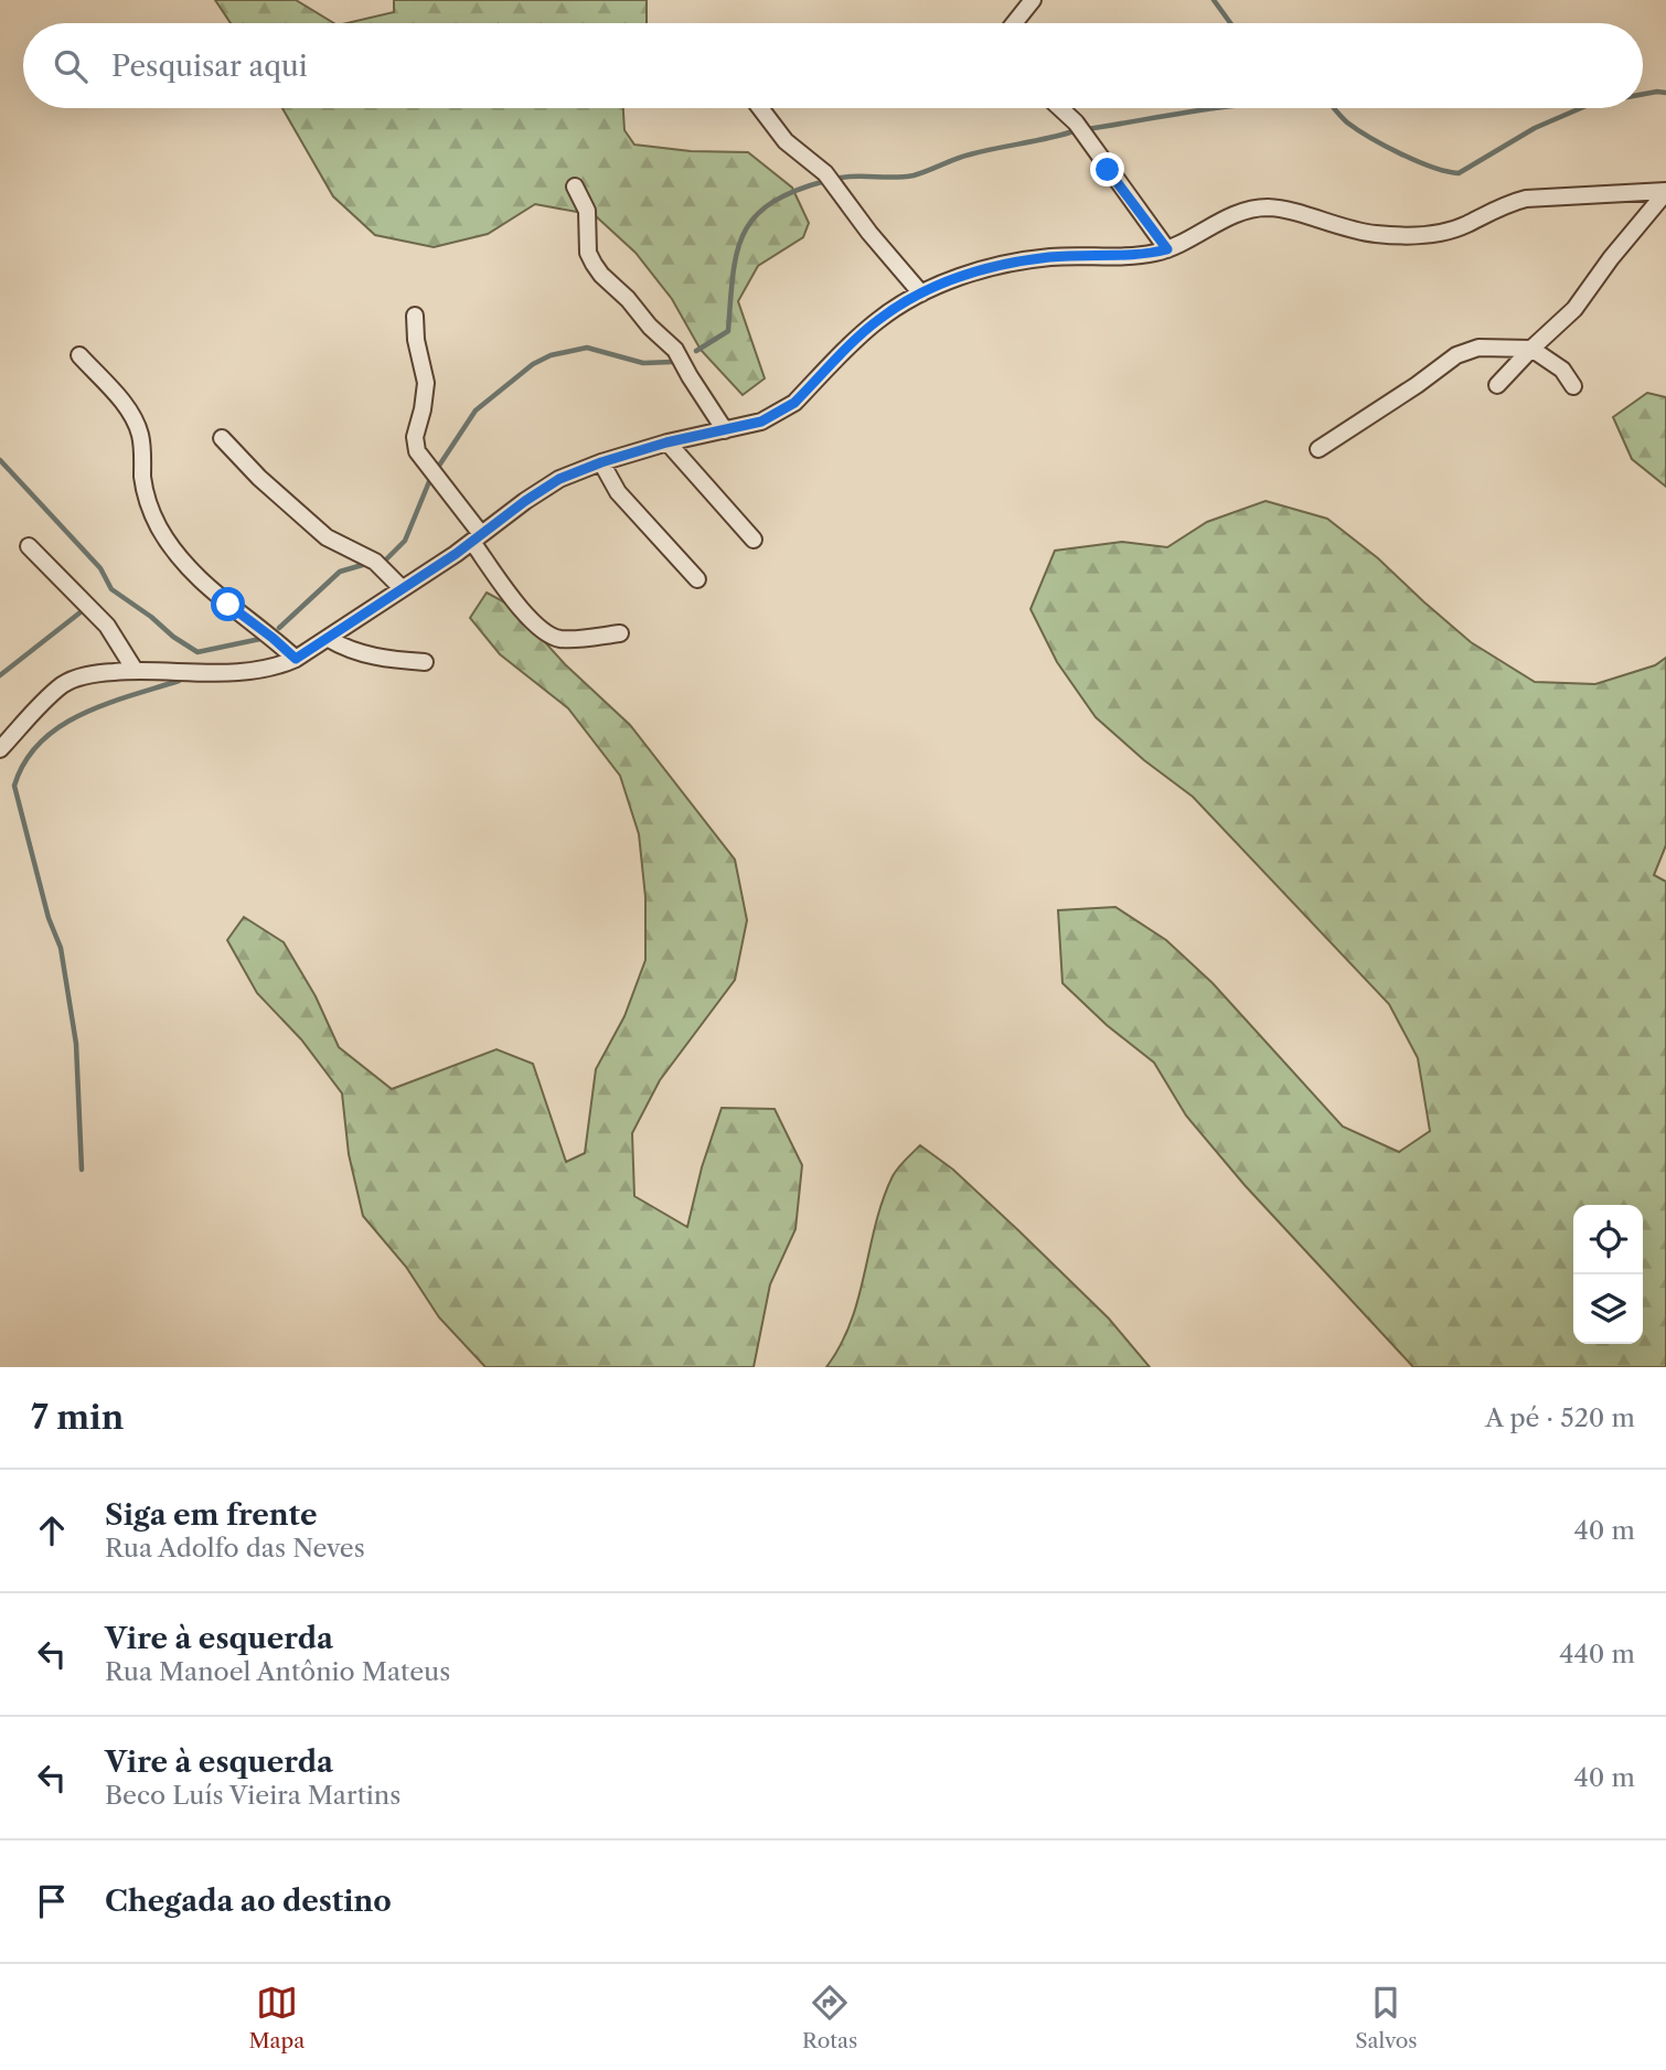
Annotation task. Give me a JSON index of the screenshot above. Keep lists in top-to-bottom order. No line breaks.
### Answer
{"page":{"search":"Pesquisar aqui","heading":["7 min","A pé · 520 m"],"list":[["Siga em frente","Rua Adolfo das Neves","40 m"],["Vire à esquerda","Rua Manoel Antônio Mateus","440 m"],["Vire à esquerda","Beco Luís Vieira Martins","40 m"],"Chegada ao destino"],"nav":["Mapa","Rotas","Salvos"]}}
